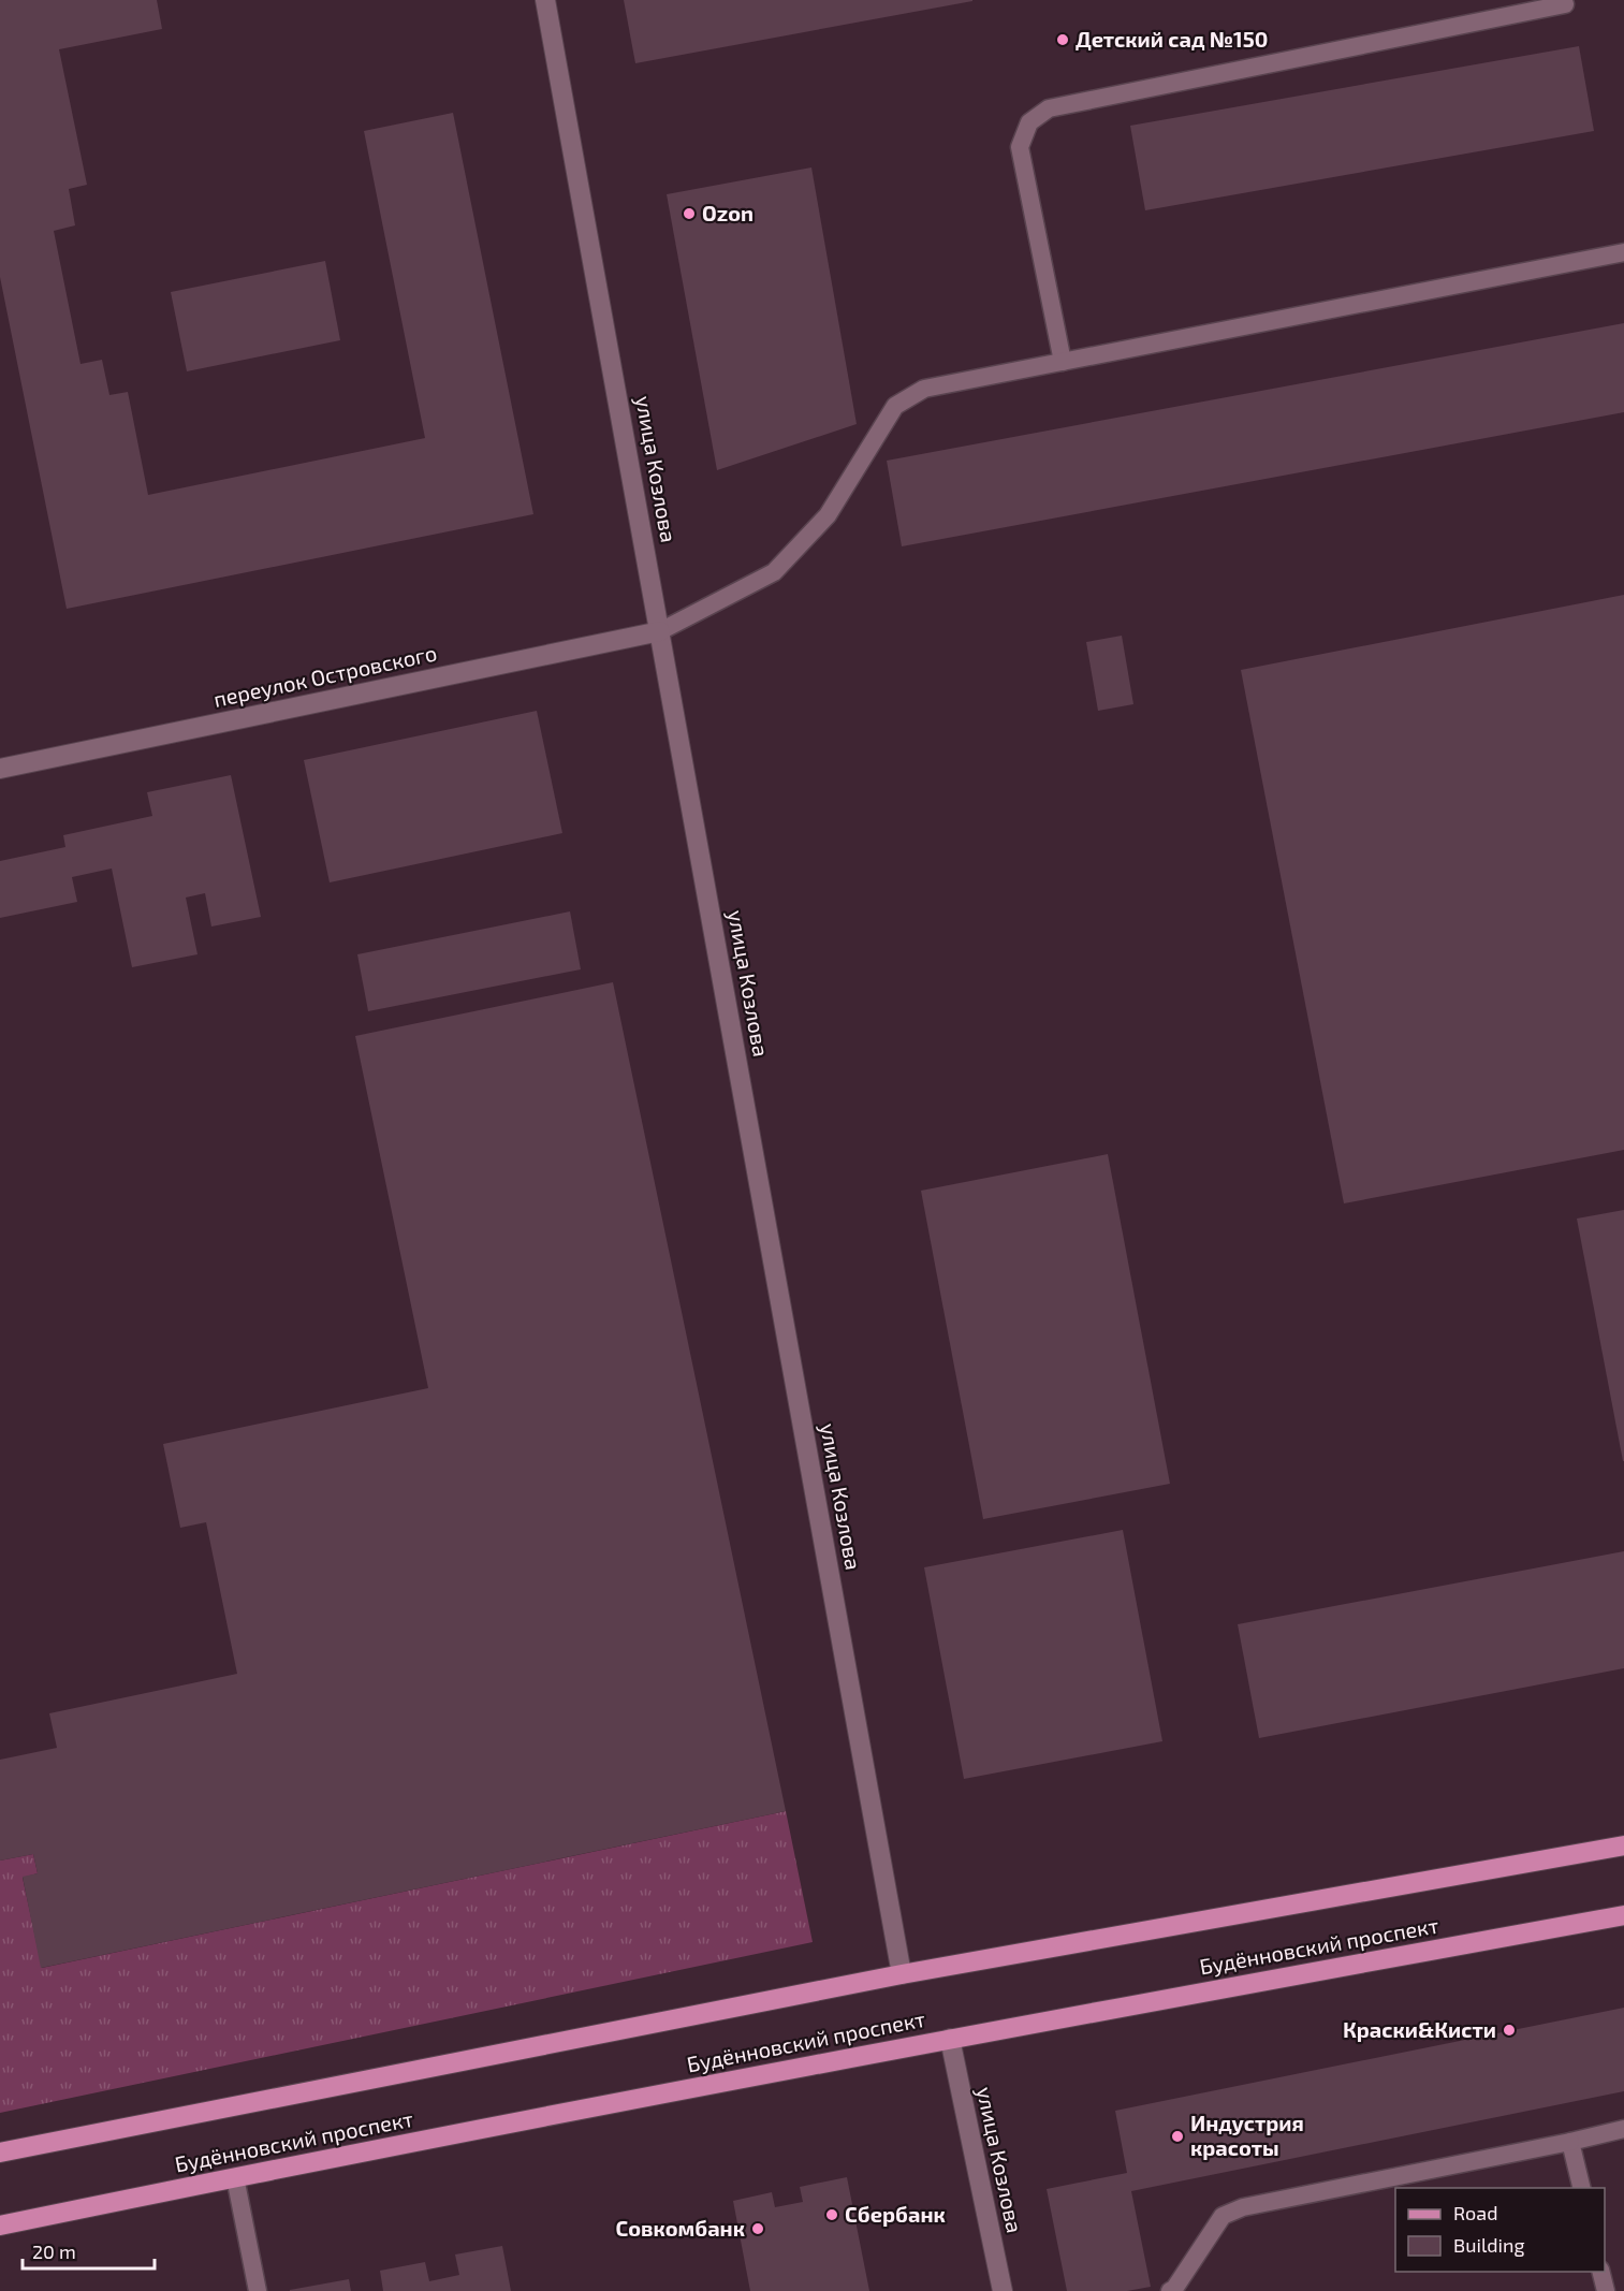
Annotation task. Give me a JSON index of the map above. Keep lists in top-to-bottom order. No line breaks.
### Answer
{"streets":{"main road":["Будённовский проспект"],"street":["улица Козлова","переулок Островского"]},"crossings":[["улица Козлова","переулок Островского"],["улица Козлова","Будённовский проспект"]],"places":["Детский сад №150","Ozon","Краски&Кисти","Индустрия красоты","Сбербанк","Совкомбанк"],"legend":["Road","Building"],"scale_bar":"20 m"}
